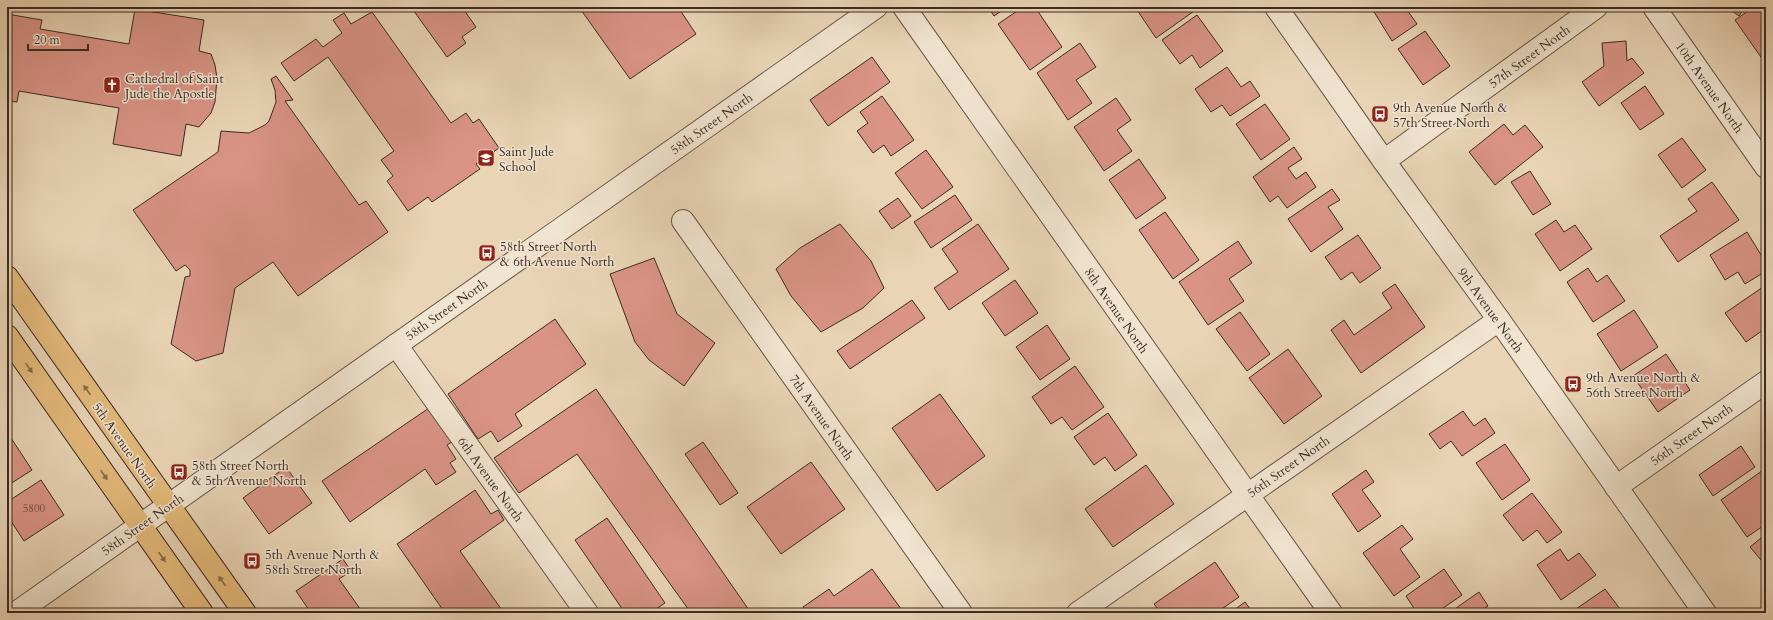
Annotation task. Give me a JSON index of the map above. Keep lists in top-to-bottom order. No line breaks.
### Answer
{"streets":{"main road":["5th Avenue North"],"street":["57th Street North","10th Avenue North","58th Street North","8th Avenue North","9th Avenue North","7th Avenue North","56th Street North","6th Avenue North"]},"crossings":[["57th Street North","9th Avenue North"],["58th Street North","5th Avenue North"],["58th Street North","6th Avenue North"],["8th Avenue North","56th Street North"],["9th Avenue North","56th Street North"]],"places":{"church":["Cathedral of Saint Jude the Apostle"],"bus stop":["9th Avenue North & 57th Street North","58th Street North & 6th Avenue North","9th Avenue North & 56th Street North","58th Street North & 5th Avenue North","5th Avenue North & 58th Street North"],"school or university":["Saint Jude School"]},"house_numbers":["5800"],"scale_bar":"20 m"}
